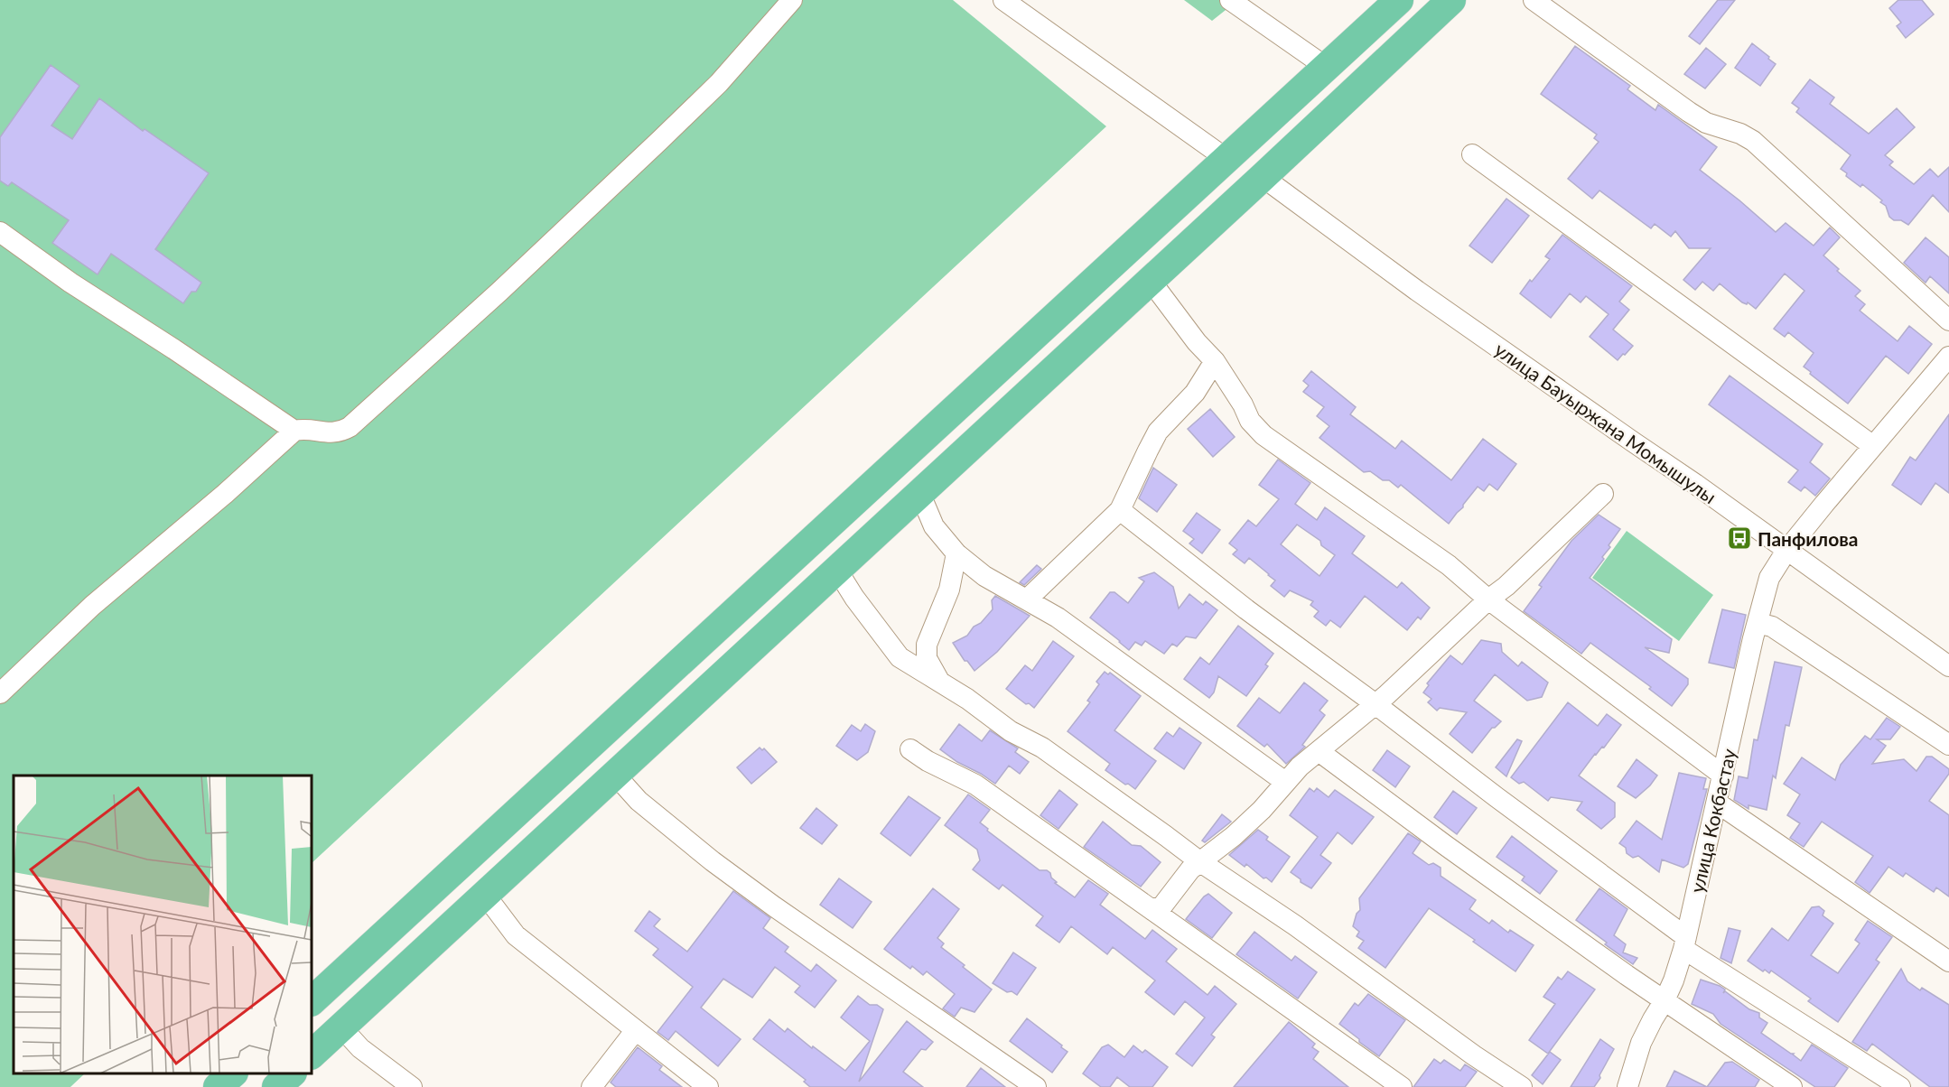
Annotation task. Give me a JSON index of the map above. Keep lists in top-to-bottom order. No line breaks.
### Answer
{"streets":{"street":["улица Бауыржана Момышулы","улица Кокбастау"]},"crossings":[["улица Бауыржана Момышулы","улица Кокбастау"]],"places":{"bus stop":["Панфилова"]}}
